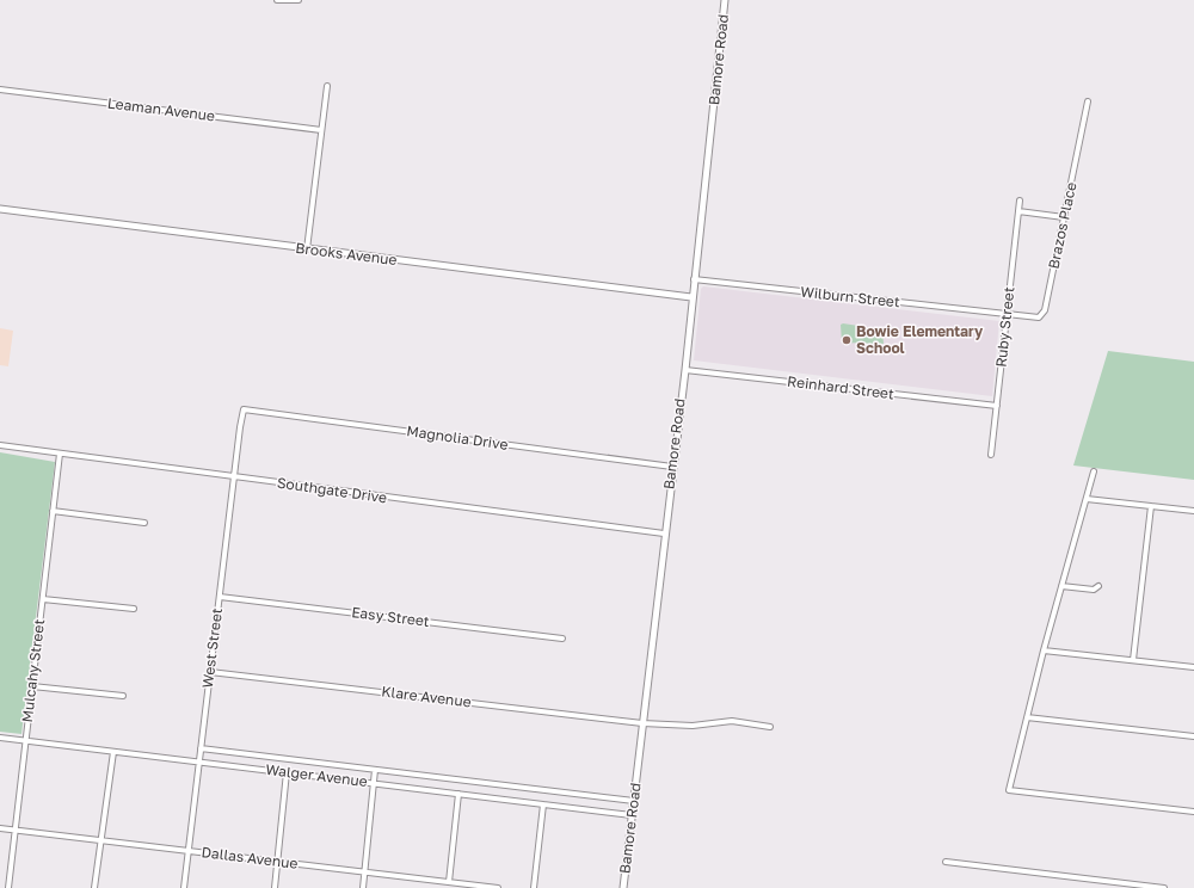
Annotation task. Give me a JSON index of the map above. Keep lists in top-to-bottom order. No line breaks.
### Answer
{"streets":{"street":["Bamore Road","Leaman Avenue","Brazos Place","Brooks Avenue","Wilburn Street","Ruby Street","Reinhard Street","Magnolia Drive","Southgate Drive","Easy Street","West Street","Mulcahy Street","Klare Avenue","Walger Avenue","Dallas Avenue"]},"crossings":[["Bamore Road","Brooks Avenue"],["Bamore Road","Wilburn Street"],["Bamore Road","Reinhard Street"],["Bamore Road","Magnolia Drive"],["Bamore Road","Southgate Drive"],["Bamore Road","Klare Avenue"],["Bamore Road","Walger Avenue"],["Brazos Place","Wilburn Street"],["Brazos Place","Ruby Street"],["Wilburn Street","Ruby Street"],["Ruby Street","Reinhard Street"],["Magnolia Drive","West Street"],["Southgate Drive","West Street"],["Southgate Drive","Mulcahy Street"],["Easy Street","West Street"],["West Street","Klare Avenue"],["West Street","Walger Avenue"],["West Street","Dallas Avenue"],["Mulcahy Street","Walger Avenue"],["Mulcahy Street","Dallas Avenue"]],"places":["Bowie Elementary School"]}
